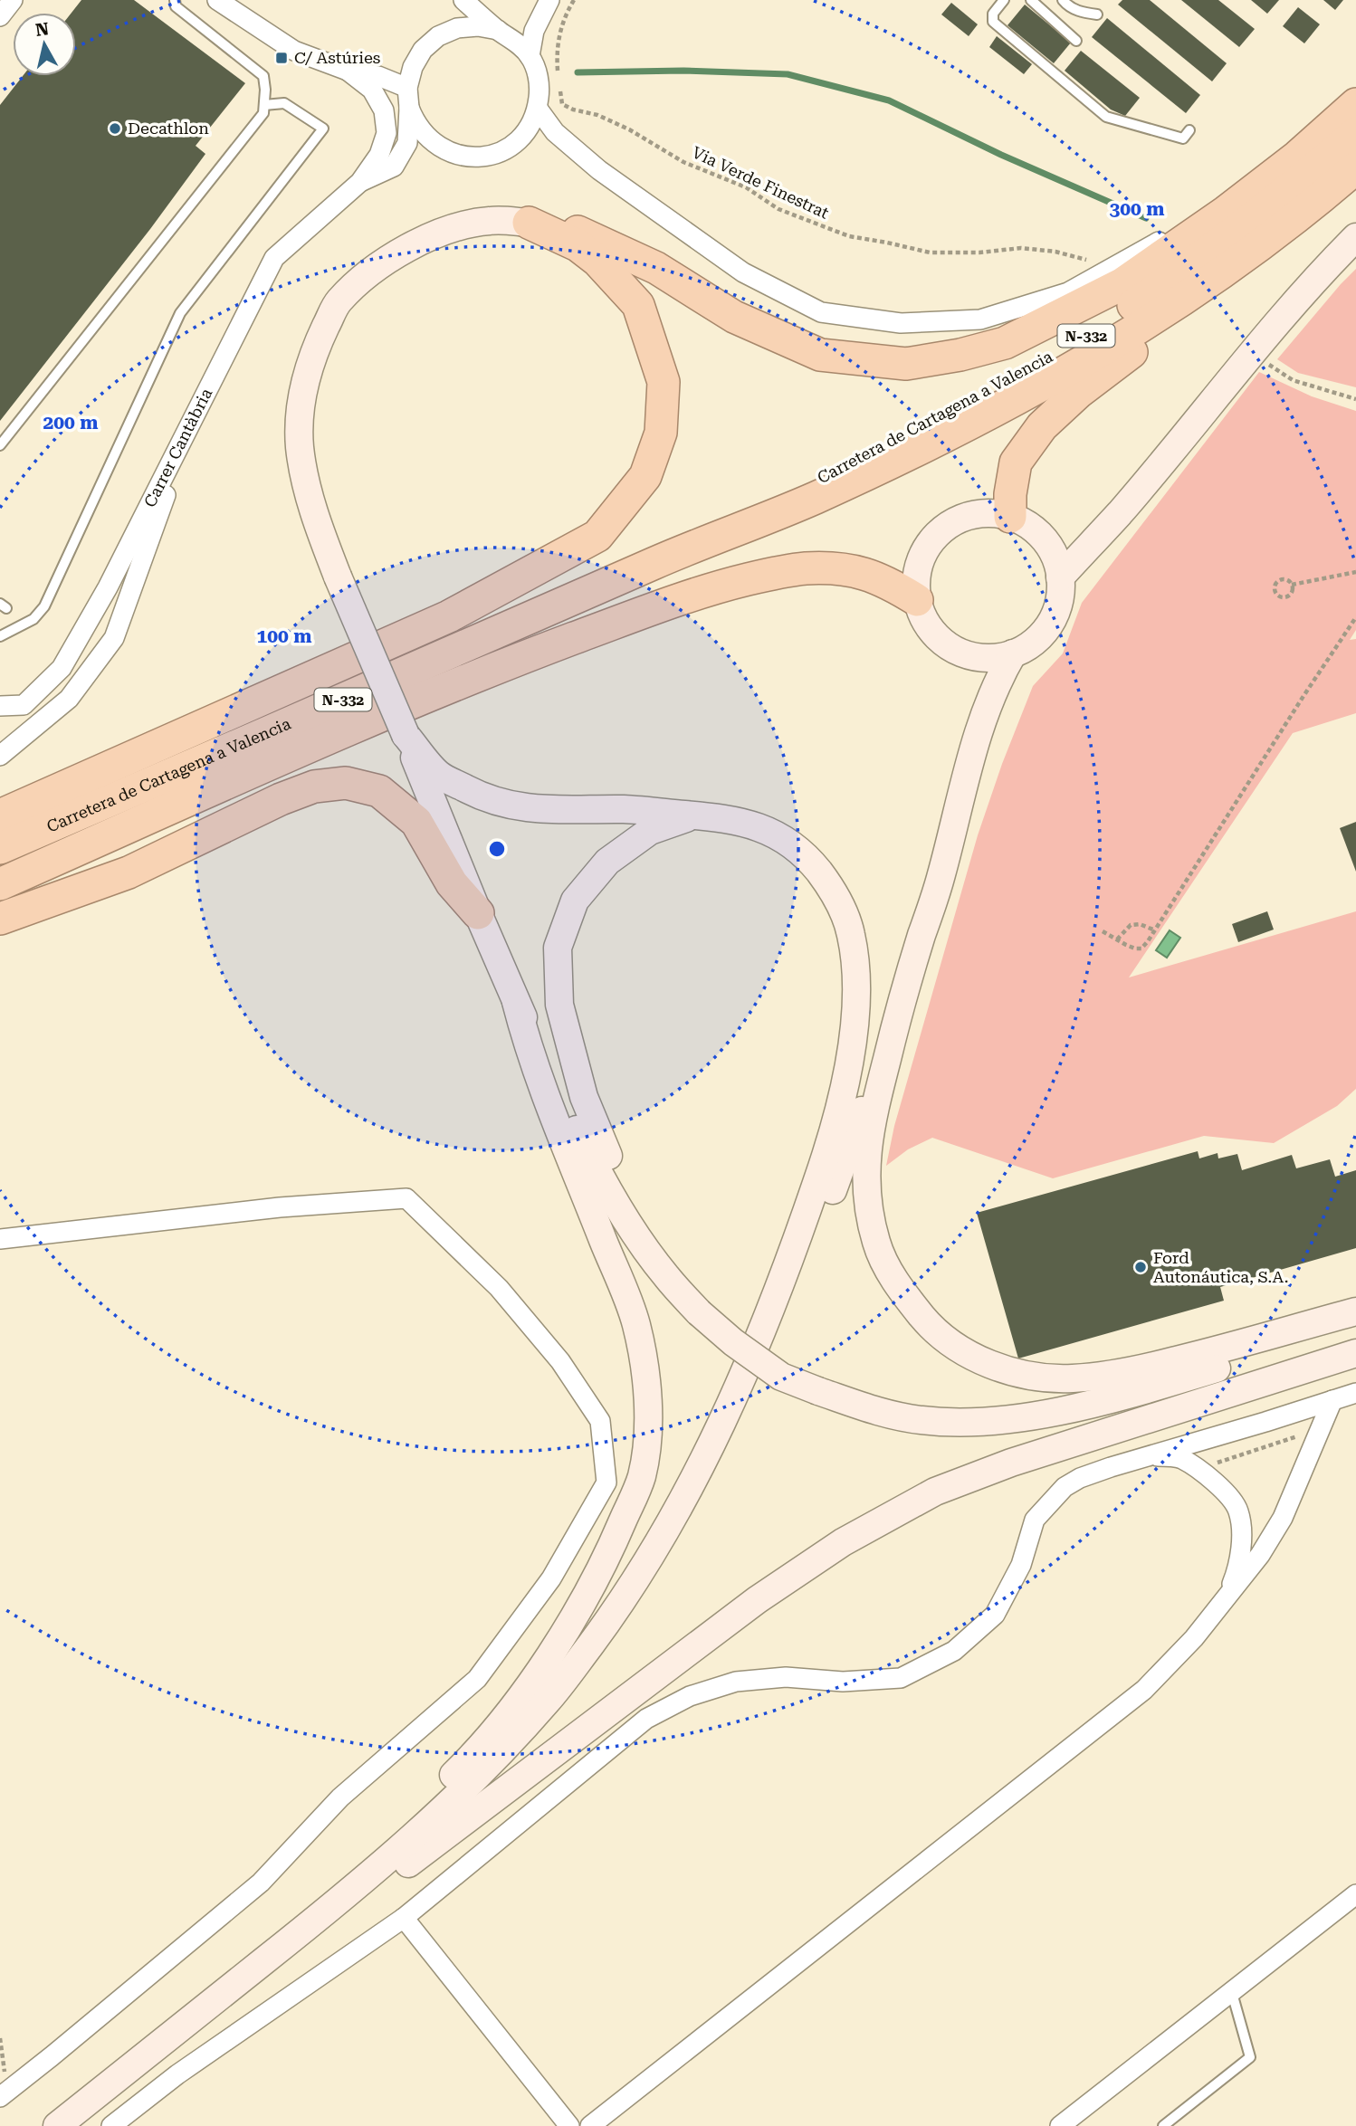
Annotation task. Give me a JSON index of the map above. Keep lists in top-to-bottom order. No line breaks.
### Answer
{"streets":{"highway":["N-332","Carretera de Cartagena a Valencia"],"street":["Carrer Cantàbria"],"path":["Via Verde Finestrat"]},"places":{"transit":["C/ Astúries"],"other":["Decathlon","Ford Autonáutica, S.A."]},"north":"top","rings":["300 m","200 m","100 m"]}
